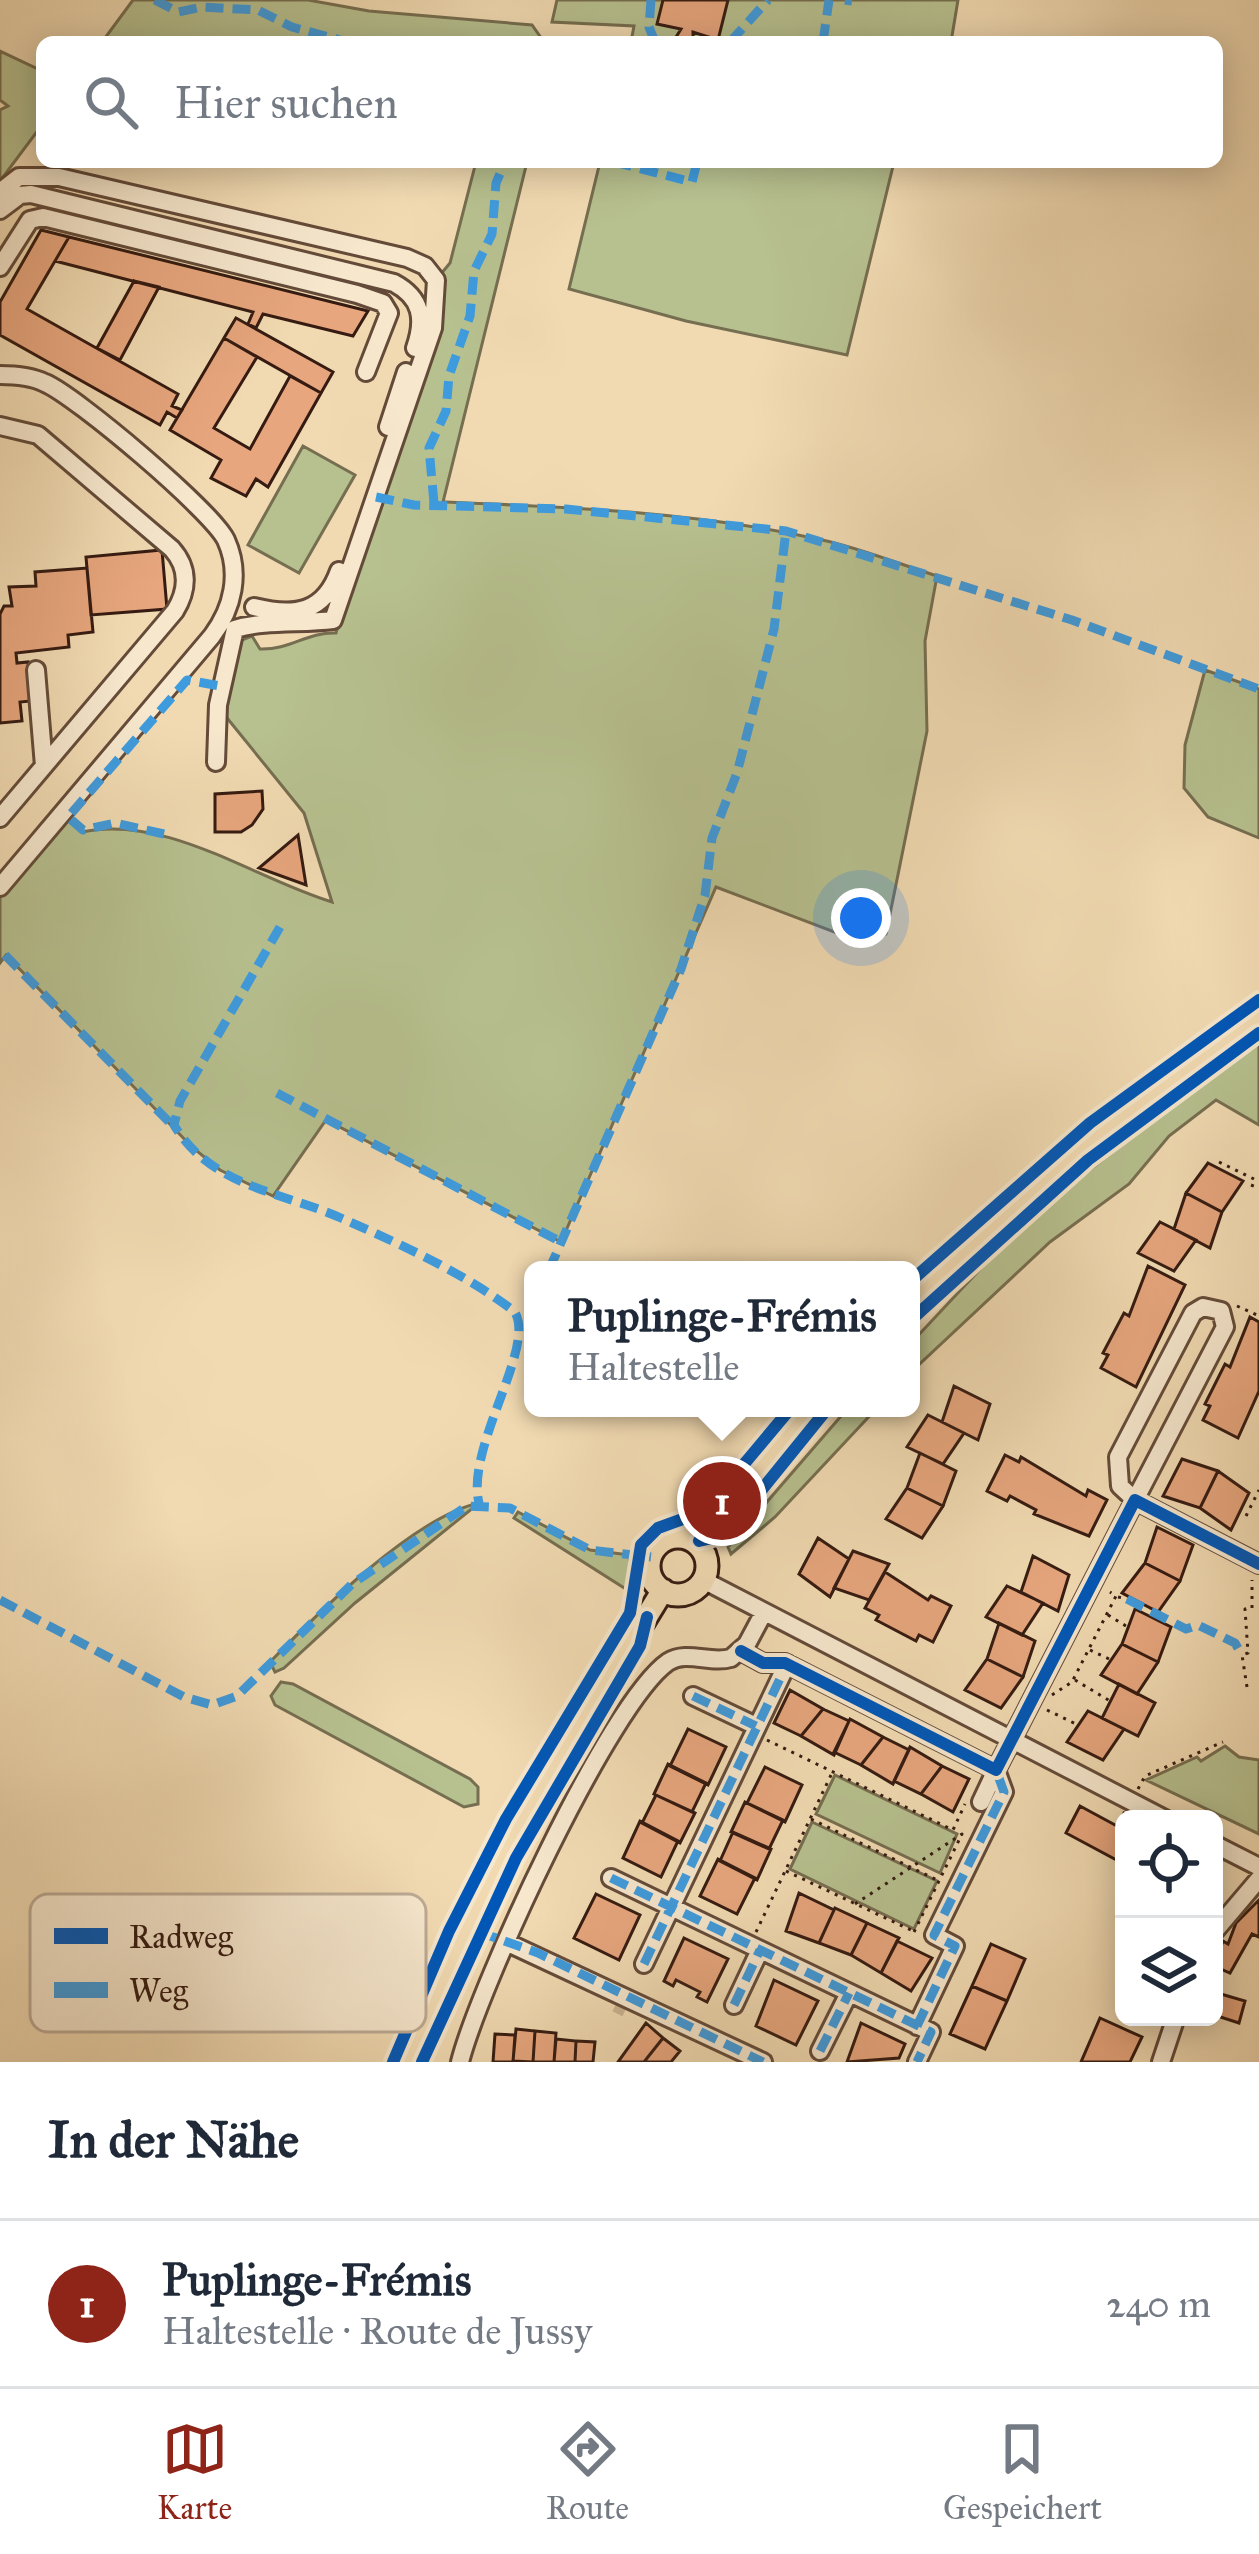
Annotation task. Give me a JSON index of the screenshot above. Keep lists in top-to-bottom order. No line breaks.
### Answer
{"legend":["Radweg","Weg"],"page":{"search":"Hier suchen","popup":["Puplinge-Frémis","Haltestelle"],"pins":"1","heading":"In der Nähe","list":[{"mark":"1","name":"Puplinge-Frémis","note":"Haltestelle · Route de Jussy","value":"240 m"}],"nav":["Karte","Route","Gespeichert"]}}
